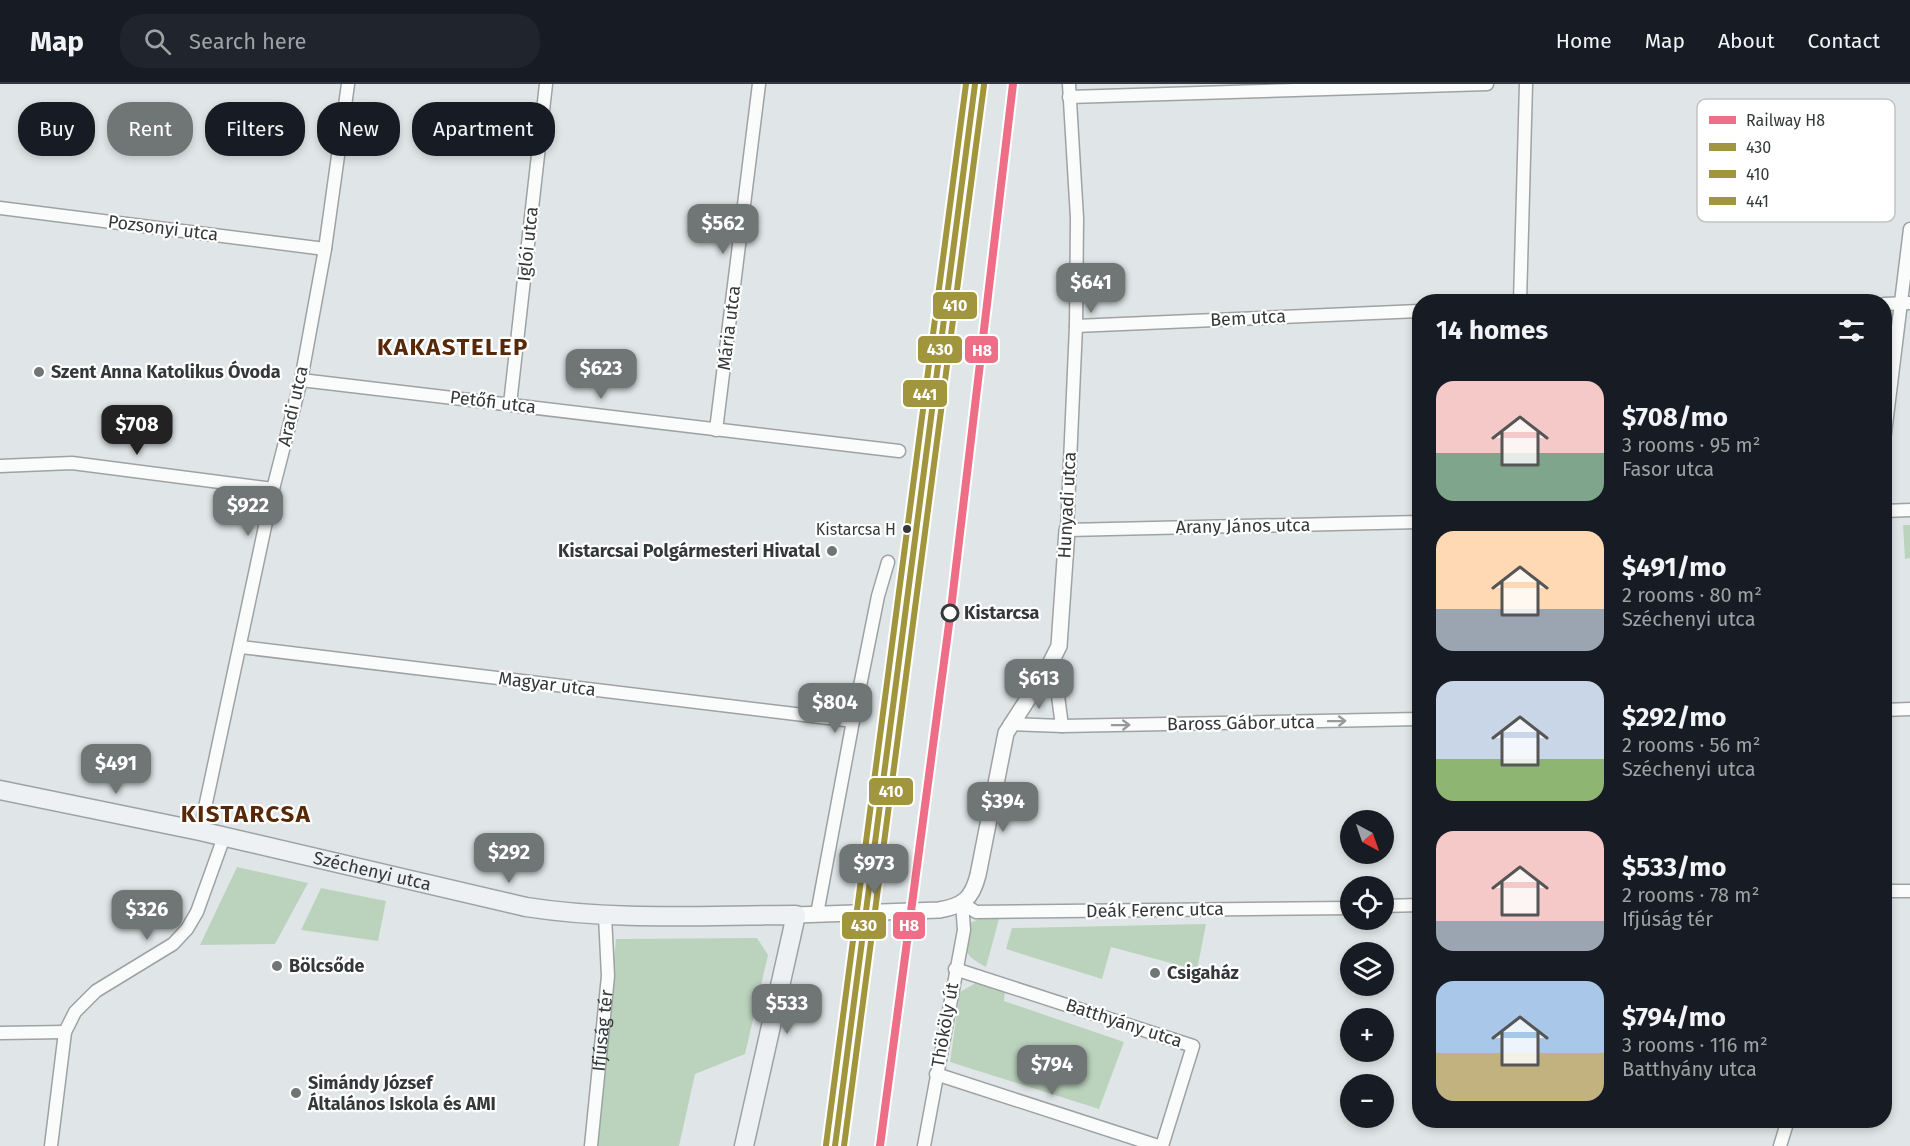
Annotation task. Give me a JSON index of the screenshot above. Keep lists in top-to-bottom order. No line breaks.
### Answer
{"streets":{"main road":["Széchenyi utca"],"street":["Pozsonyi utca","Iglói utca","Bem utca","Mária utca","Petőfi utca","Aradi utca","Hunyadi utca","Arany János utca","Magyar utca","Baross Gábor utca","Deák Ferenc utca","Batthyány utca","Thököly út","Ifjúság tér"]},"crossings":[["Pozsonyi utca","Aradi utca"],["Iglói utca","Petőfi utca"],["Bem utca","Hunyadi utca"],["Mária utca","Petőfi utca"],["Petőfi utca","Aradi utca"],["Aradi utca","Magyar utca"],["Aradi utca","Széchenyi utca"],["Hunyadi utca","Arany János utca"],["Hunyadi utca","Baross Gábor utca"],["Hunyadi utca","Széchenyi utca"],["Hunyadi utca","Deák Ferenc utca"],["Hunyadi utca","Thököly út"],["Széchenyi utca","Deák Ferenc utca"],["Széchenyi utca","Thököly út"],["Széchenyi utca","Ifjúság tér"],["Deák Ferenc utca","Thököly út"],["Batthyány utca","Thököly út"]],"one_way":["Baross Gábor utca"],"districts":["KAKASTELEP","KISTARCSA"],"places":["Szent Anna Katolikus Óvoda","Kistarcsa H","Kistarcsai Polgármesteri Hivatal","Kistarcsa","Bölcsőde","Csigaház","Simándy József Általános Iskola és AMI"],"lines":["rail line H8","transit line 430","transit line 441","transit line 410"],"legend":["Railway H8","430","410","441"],"north":"bottom right","page":{"header":"Map","search":"Search here","nav":["Home","Map","About","Contact"],"chip":["Buy","Rent","Filters","New","Apartment"],"price":["$562","$641","$623","$708","$922","$613","$804","$491","$394","$292","$973","$326","$533","$794"],"heading":"14 homes","list":[{"name":"$708/mo","note":"3 rooms · 95 m² · Fasor utca"},{"name":"$491/mo","note":"2 rooms · 80 m² · Széchenyi utca"},{"name":"$292/mo","note":"2 rooms · 56 m² · Széchenyi utca"},{"name":"$533/mo","note":"2 rooms · 78 m² · Ifjúság tér"},{"name":"$794/mo","note":"3 rooms · 116 m² · Batthyány utca"}],"map_buttons":["+","−"]}}
